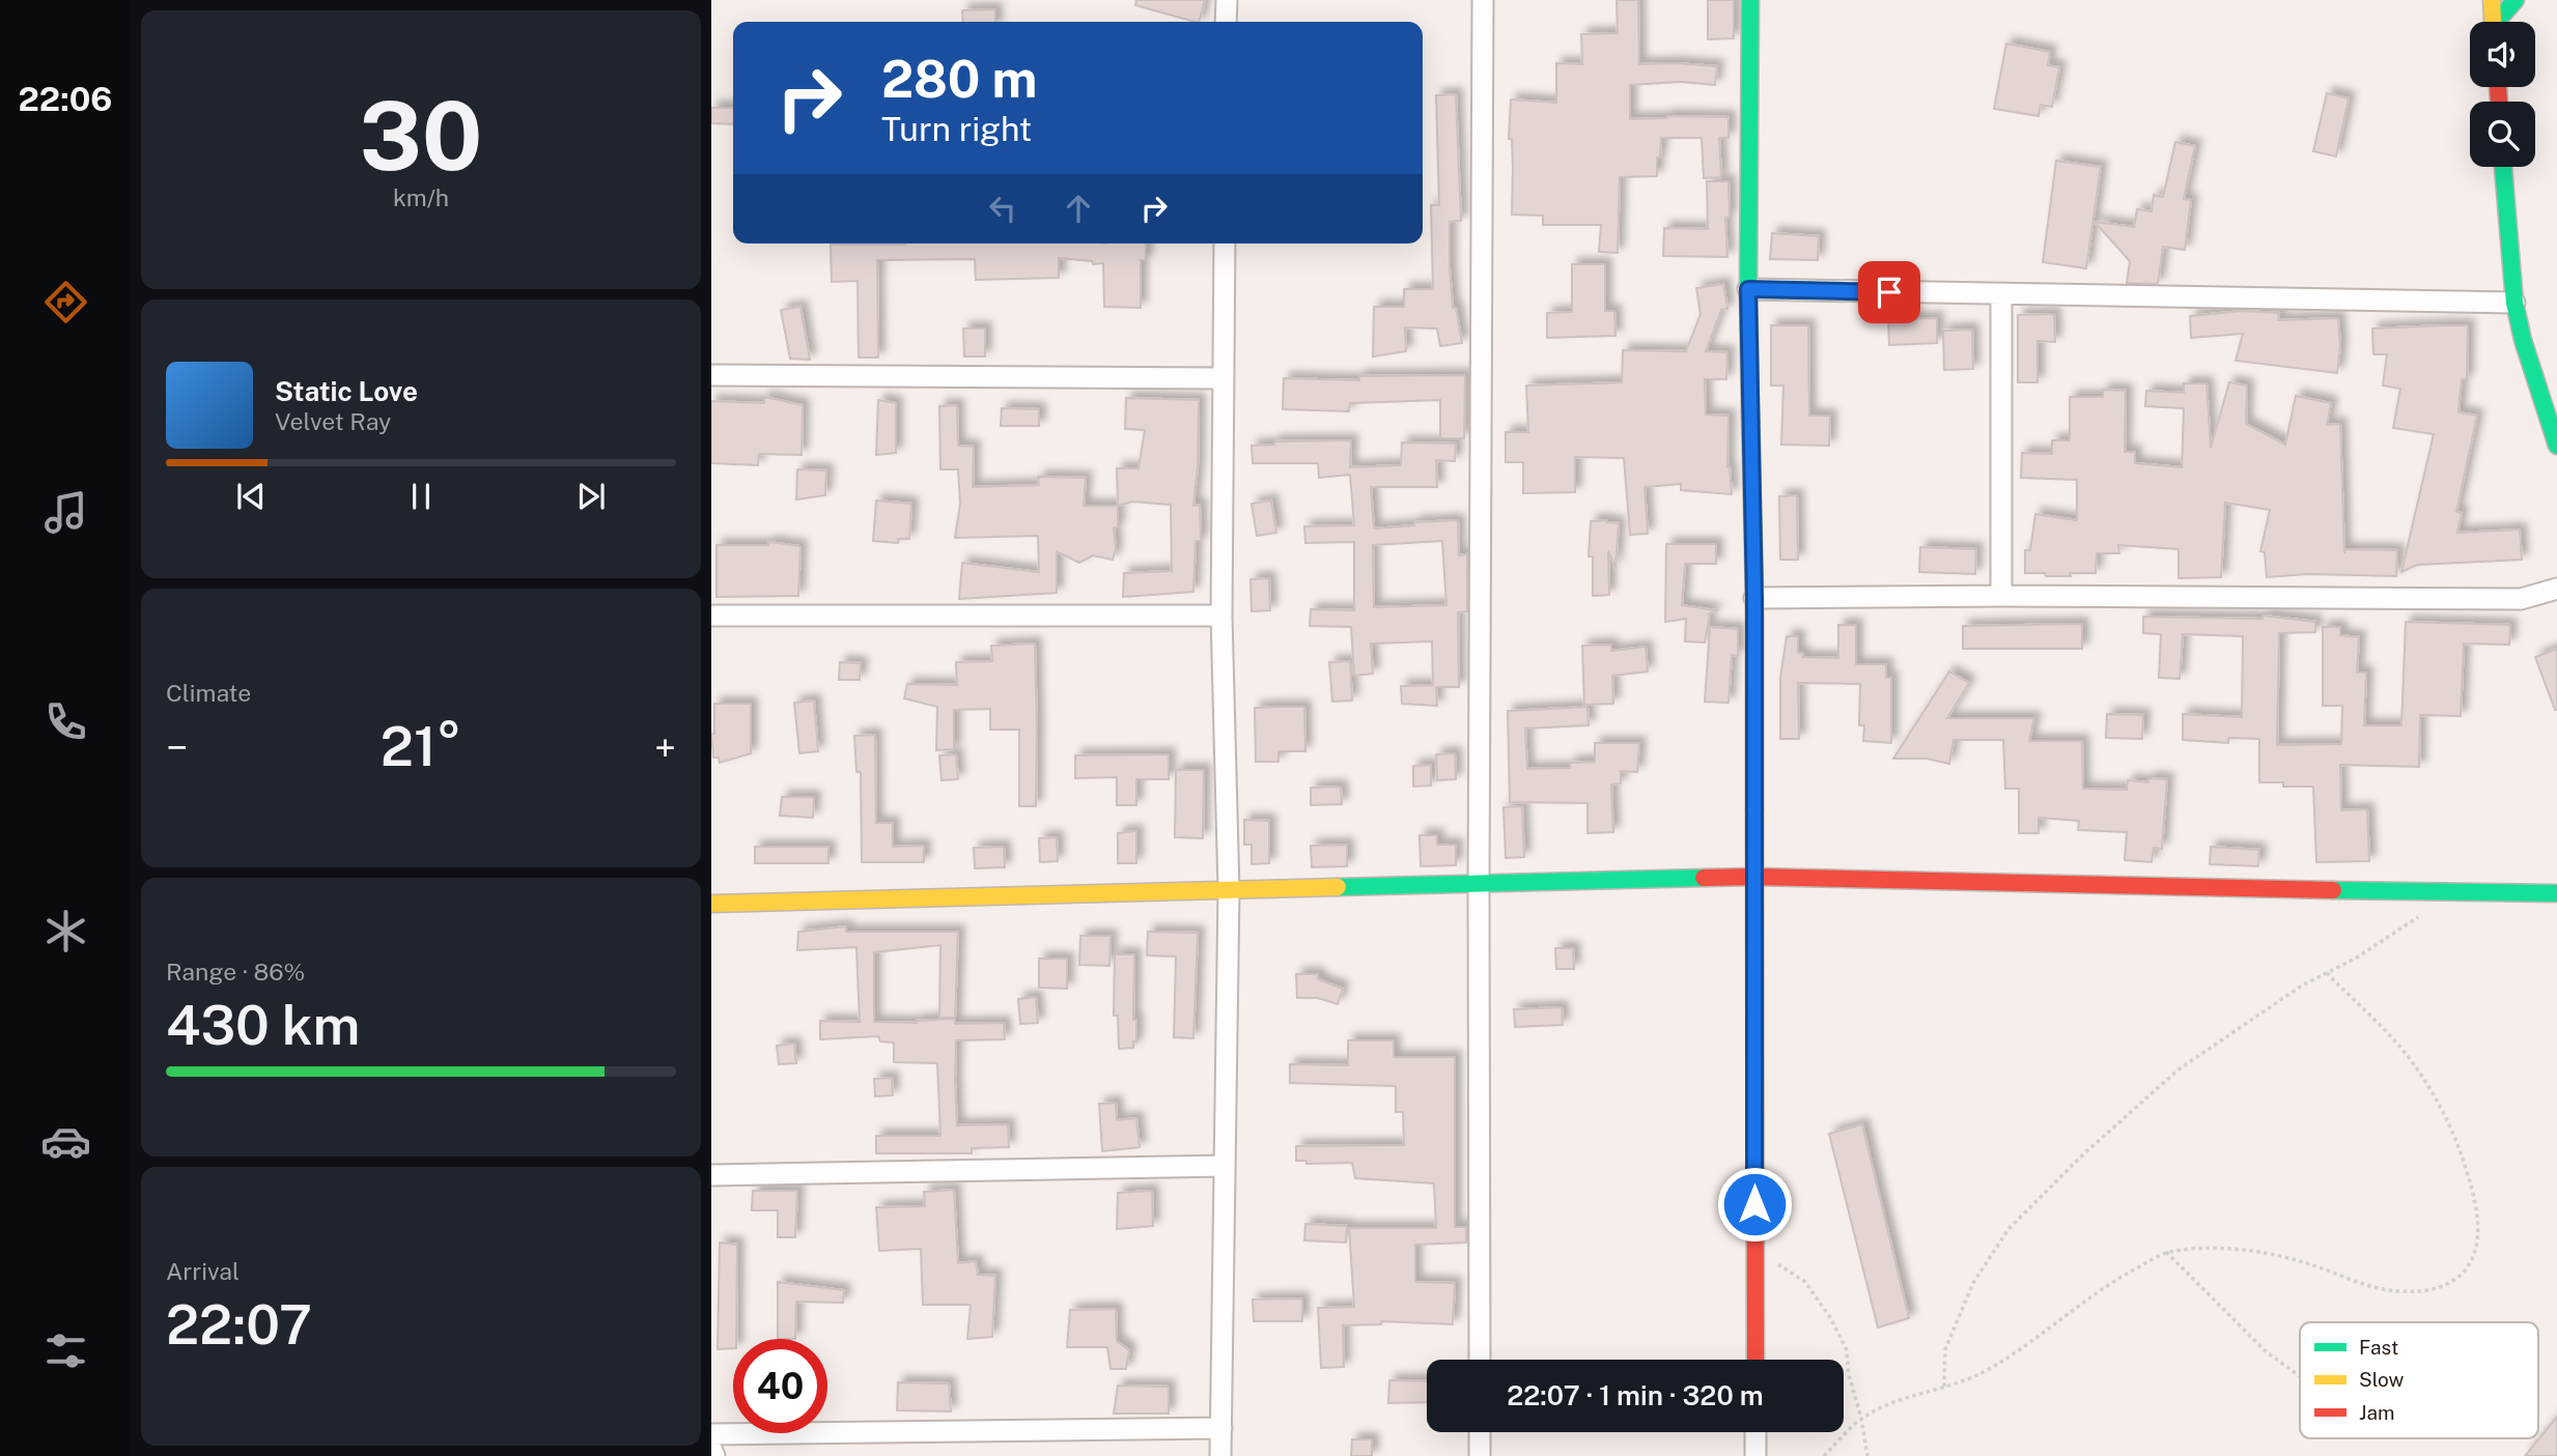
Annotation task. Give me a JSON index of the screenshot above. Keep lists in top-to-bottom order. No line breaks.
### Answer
{"legend":["Fast","Slow","Jam"],"page":{"tabs":"22:06","tile":[["30","km/h"],"Climate",["Range · 86%","430 km"],["Arrival","22:07"]],"turn":["280 m","Turn right"],"song":["Static Love","Velvet Ray"],"heat":["−","21°","+"],"limit":"40","trip":"22:07 · 1 min · 320 m"}}
